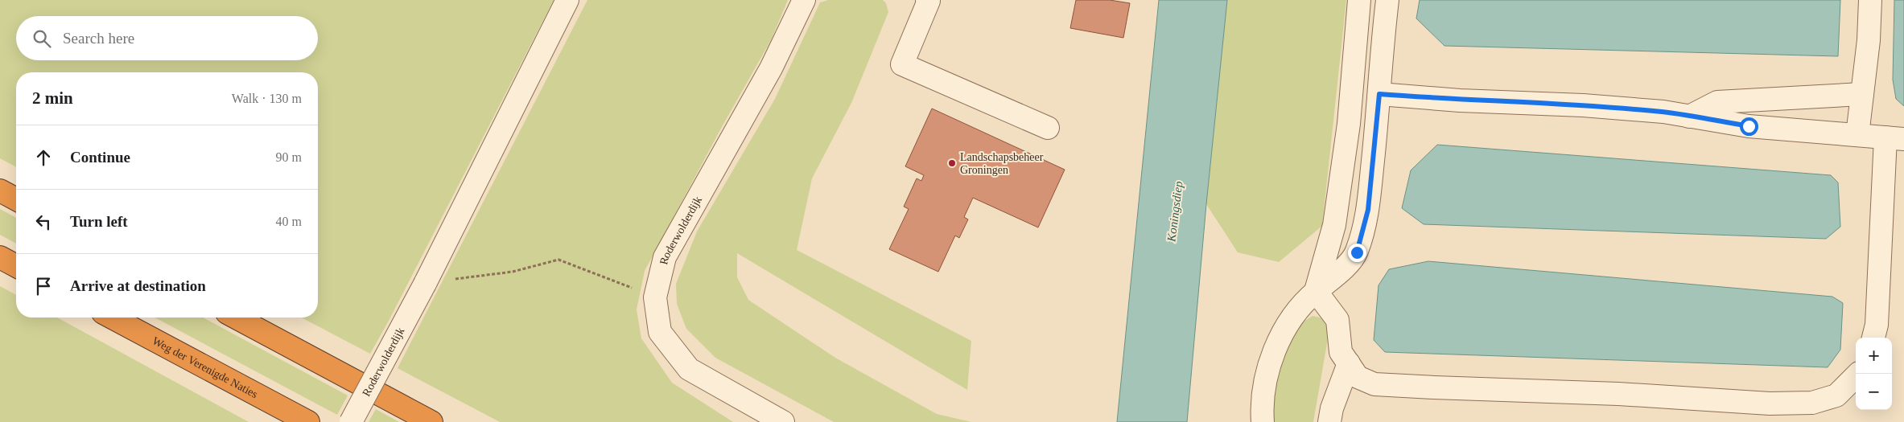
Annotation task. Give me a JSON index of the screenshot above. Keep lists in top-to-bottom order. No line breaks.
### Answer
{"streets":{"highway":["Weg der Verenigde Naties"],"street":["Roderwolderdijk"]},"water":["Koningsdiep"],"places":["Landschapsbeheer Groningen"],"page":{"search":"Search here","heading":["2 min","Walk · 130 m"],"list":[["Continue","90 m"],["Turn left","40 m"],"Arrive at destination"],"map_buttons":["+","−"]}}
